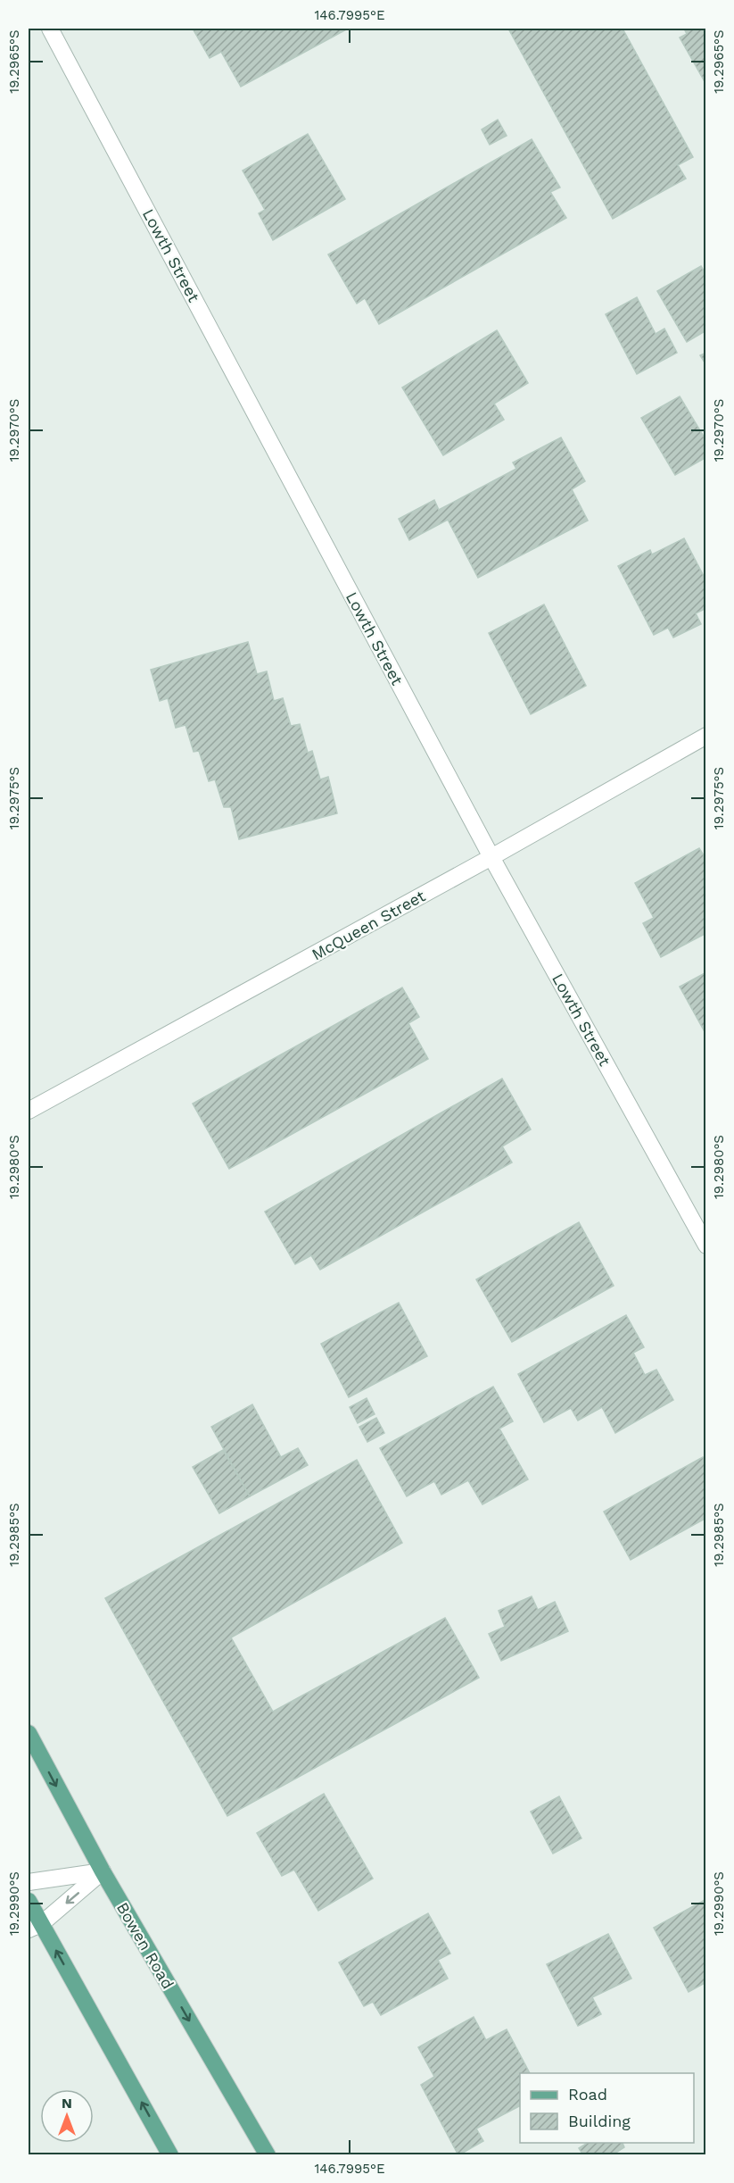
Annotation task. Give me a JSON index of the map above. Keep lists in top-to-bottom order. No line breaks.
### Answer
{"streets":{"main road":["Bowen Road"],"street":["Lowth Street","McQueen Street"]},"crossings":[["Lowth Street","McQueen Street"]],"legend":["Road","Building"],"north":"top","coordinates":["146.7995°E","19.2965°S","19.2970°S","19.2975°S","19.2980°S","19.2985°S","19.2990°S"]}
